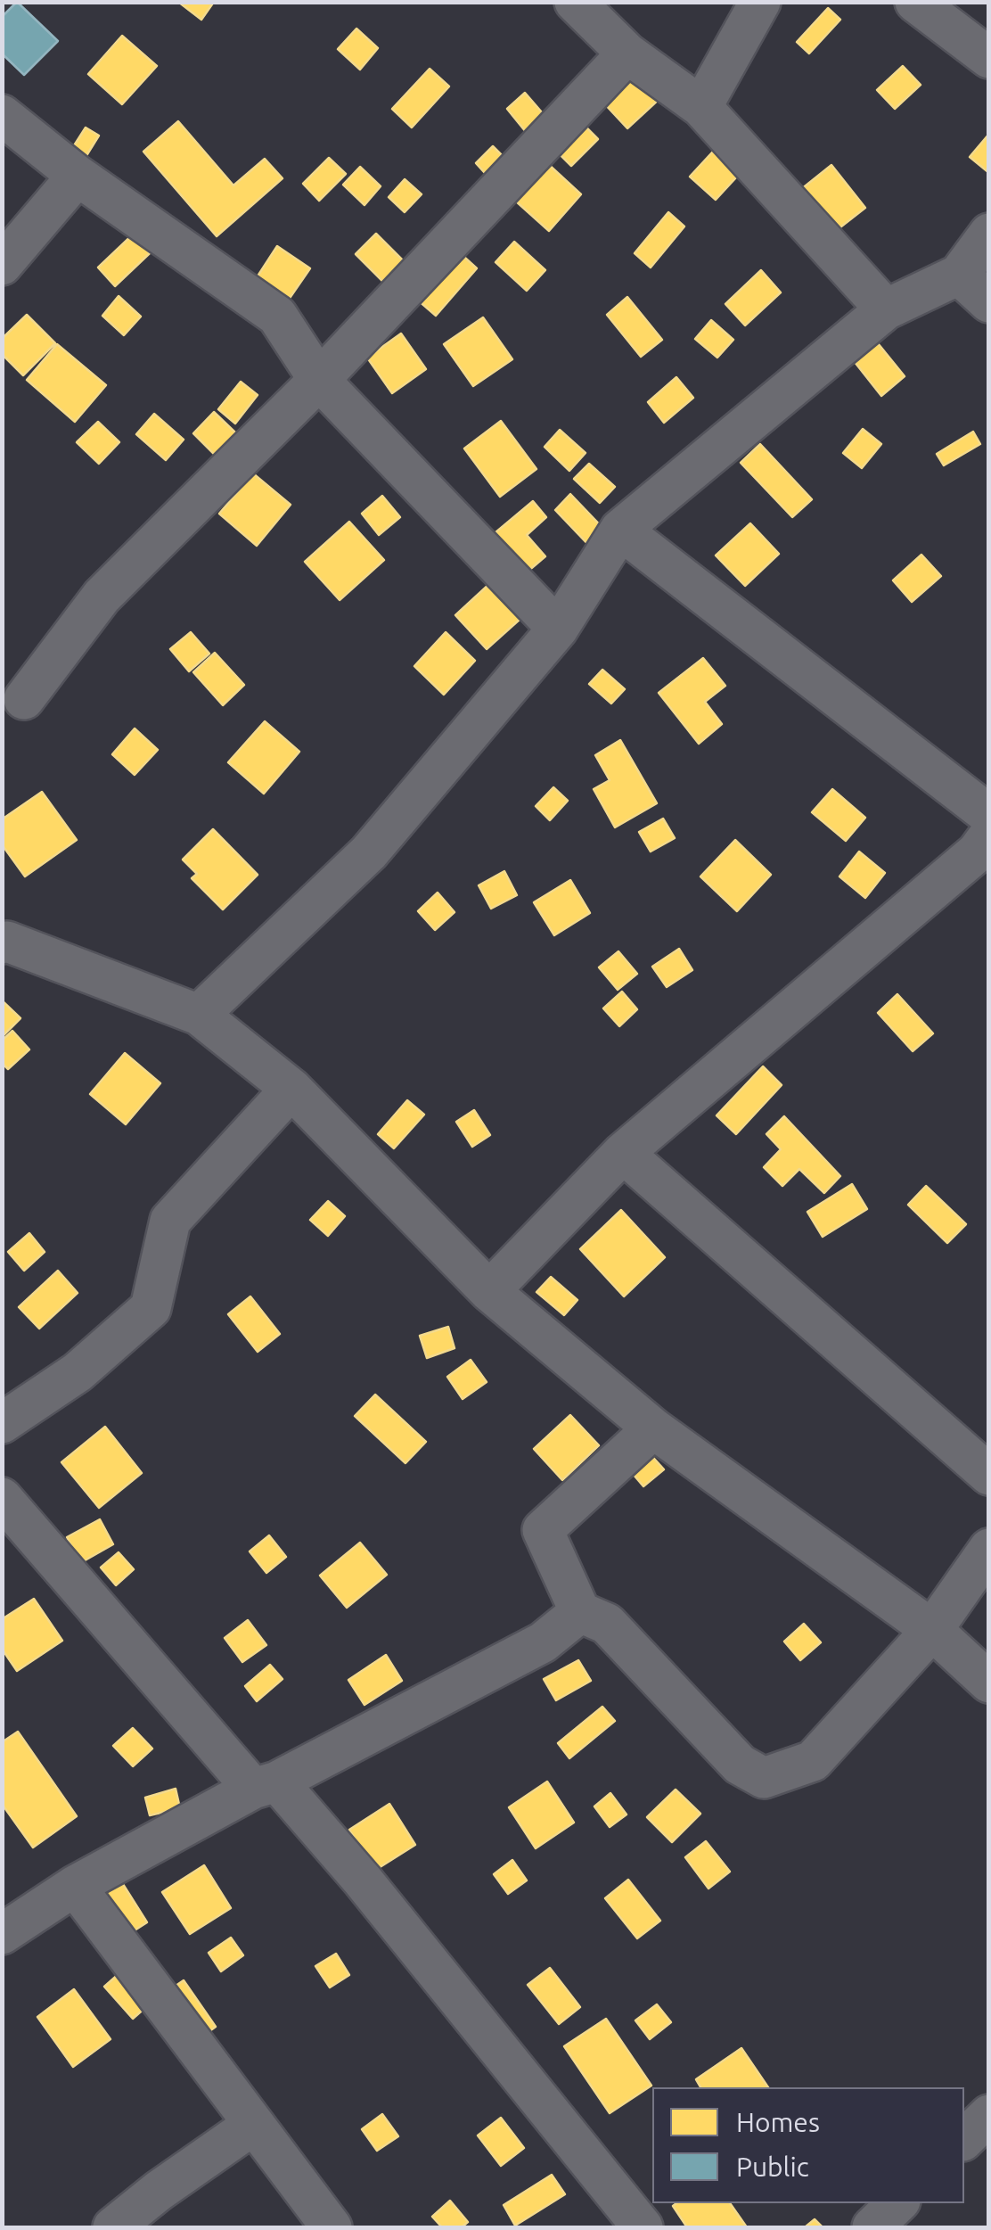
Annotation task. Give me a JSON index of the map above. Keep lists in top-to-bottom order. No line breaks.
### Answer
{"legend":["Homes","Public"]}
